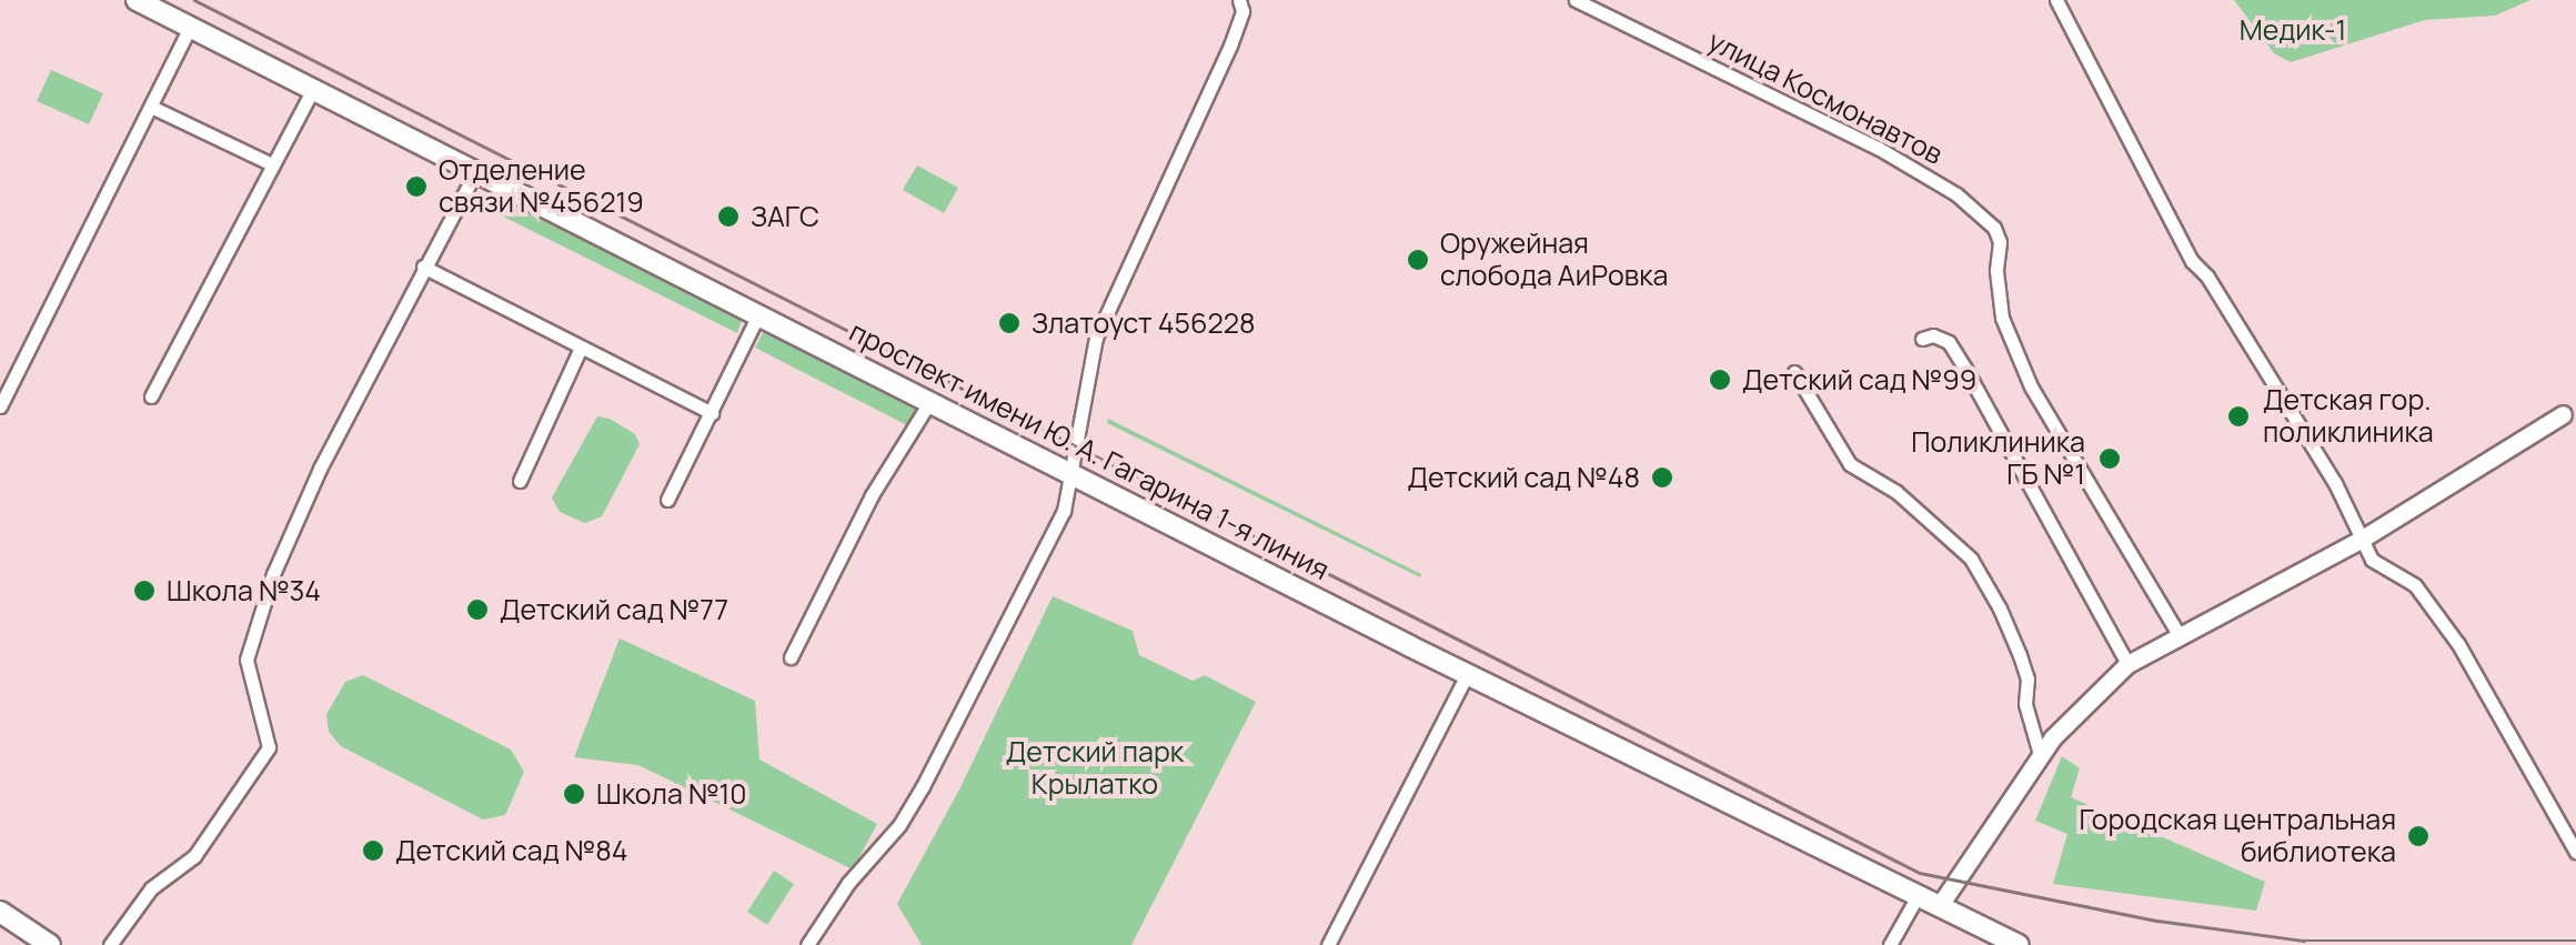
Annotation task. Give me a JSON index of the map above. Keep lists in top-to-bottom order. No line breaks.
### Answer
{"streets":{"main road":["проспект имени Ю. А. Гагарина 1-я линия"],"street":["улица Космонавтов"]},"parks":["Медик-1","Детский парк Крылатко"],"places":["Отделение связи №456219","ЗАГС","Оружейная слобода АиРовка","Златоуст 456228","Детский сад №99","Детская гор. поликлиника","Поликлиника ГБ №1","Детский сад №48","Школа №34","Детский сад №77","Школа №10","Городская центральная библиотека","Детский сад №84"]}
